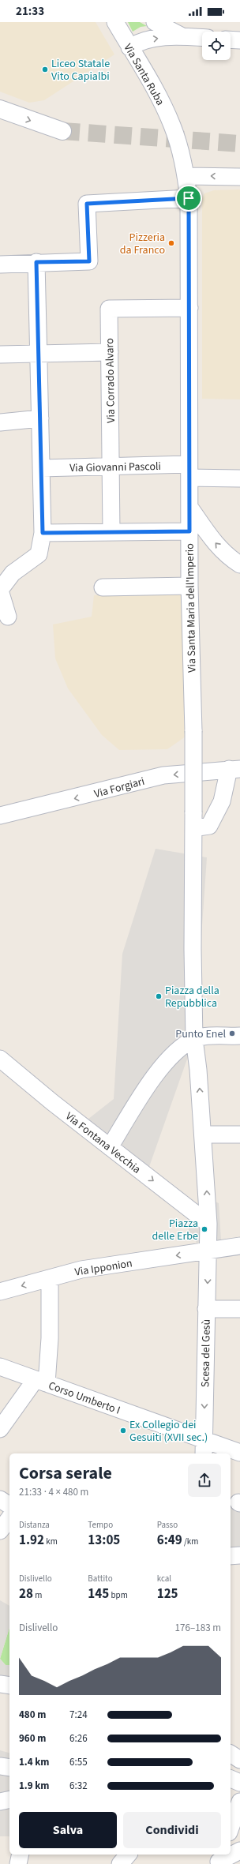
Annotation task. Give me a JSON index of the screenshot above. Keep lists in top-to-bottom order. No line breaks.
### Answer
{"streets":{"street":["Via Santa Ruba","Via Corrado Alvaro","Via Giovanni Pascoli","Via Santa Maria dell'Imperio","Via Forgiari","Via Fontana Vecchia","Via Ipponion","Scesa del Gesù","Corso Umberto I"]},"crossings":[["Via Santa Ruba","Via Santa Maria dell'Imperio"],["Via Corrado Alvaro","Via Giovanni Pascoli"],["Via Corrado Alvaro","Via Santa Maria dell'Imperio"],["Via Giovanni Pascoli","Via Santa Maria dell'Imperio"],["Via Santa Maria dell'Imperio","Scesa del Gesù"],["Via Fontana Vecchia","Scesa del Gesù"],["Via Ipponion","Scesa del Gesù"],["Scesa del Gesù","Corso Umberto I"]],"one_way":["Via Forgiari","Via Fontana Vecchia","Via Ipponion"],"places":["Liceo Statale Vito Capialbi","Pizzeria da Franco","Piazza della Repubblica","Punto Enel","Piazza delle Erbe","Ex Collegio dei Gesuiti (XVII sec.)"],"page":{"status":"21:33","heading":["Corsa serale","21:33 · 4 × 480 m"],"stats":[["Distanza","1.92 km"],["Tempo","13:05"],["Passo","6:49 /km"],["Dislivello","28 m"],["Battito","145 bpm"],["kcal","125"]],"chart":["Dislivello","176–183 m"],"list":[{"name":"480 m","note":"7:24"},{"name":"960 m","note":"6:26"},{"name":"1.4 km","note":"6:55"},{"name":"1.9 km","note":"6:32"}],"buttons":["Salva","Condividi"]}}
